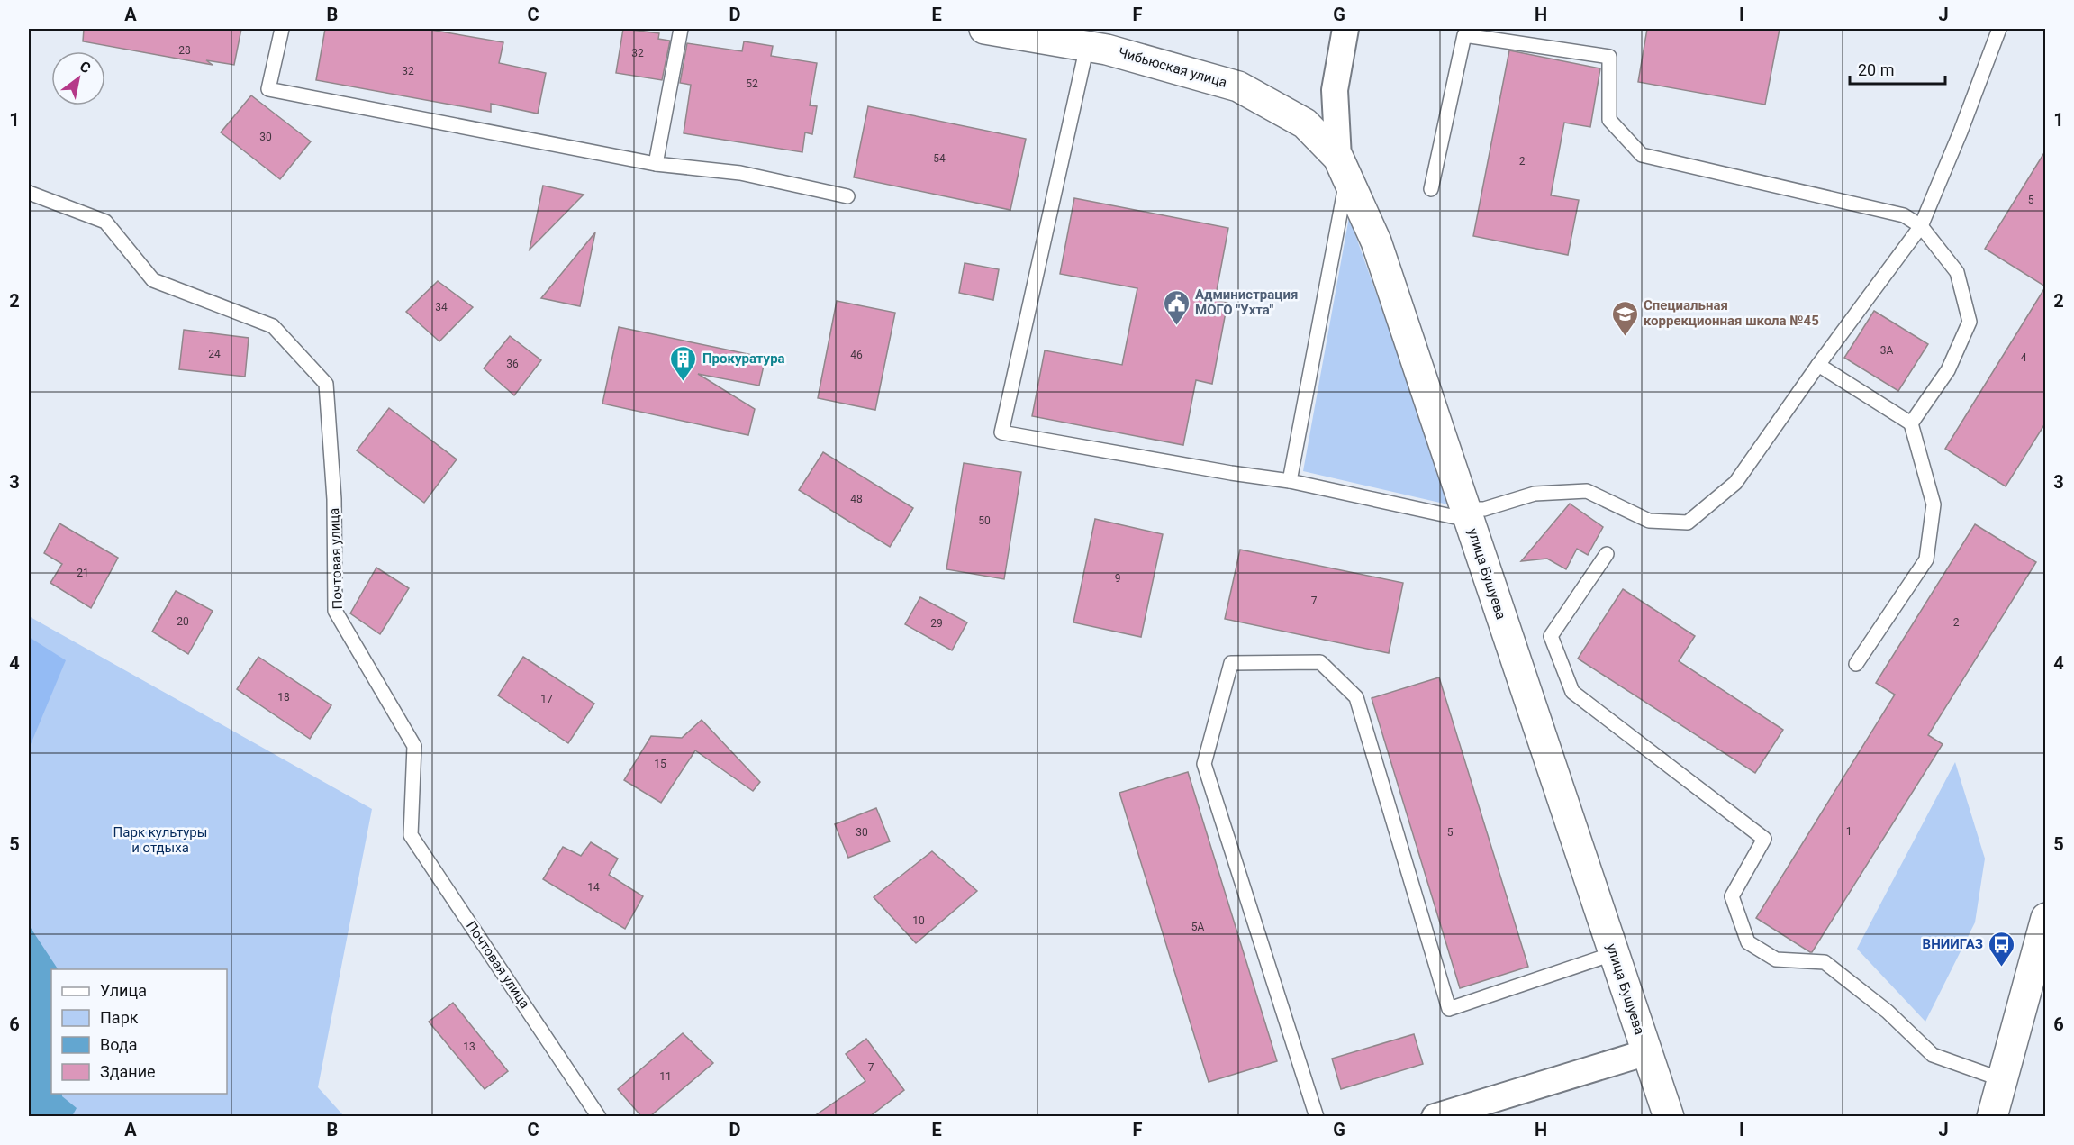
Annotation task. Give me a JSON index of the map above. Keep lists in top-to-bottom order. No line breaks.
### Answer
{"streets":{"street":["Чибьюская улица","улица Бушуева"],"lane":["Почтовая улица"]},"crossings":[["Чибьюская улица","улица Бушуева"]],"parks":["Парк культуры и отдыха"],"places":{"public building":["Администрация МОГО \"Ухта\""],"school or university":["Специальная коррекционная школа №45"],"building":["Прокуратура"],"bus stop":["ВНИИГАЗ"]},"house_numbers":["28","32","32","52","30","54","2","5","34","3А","24","46","4","36","48","50","21","9","7","20","2","29","18","17","15","1","30","5","14","10","5А","13","7","11"],"legend":["Улица","Парк","Вода","Здание"],"scale_bar":"20 m","north":"top right","grid":{"columns":["A","B","C","D","E","F","G","H","I","J"],"rows":["1","2","3","4","5","6"]}}
